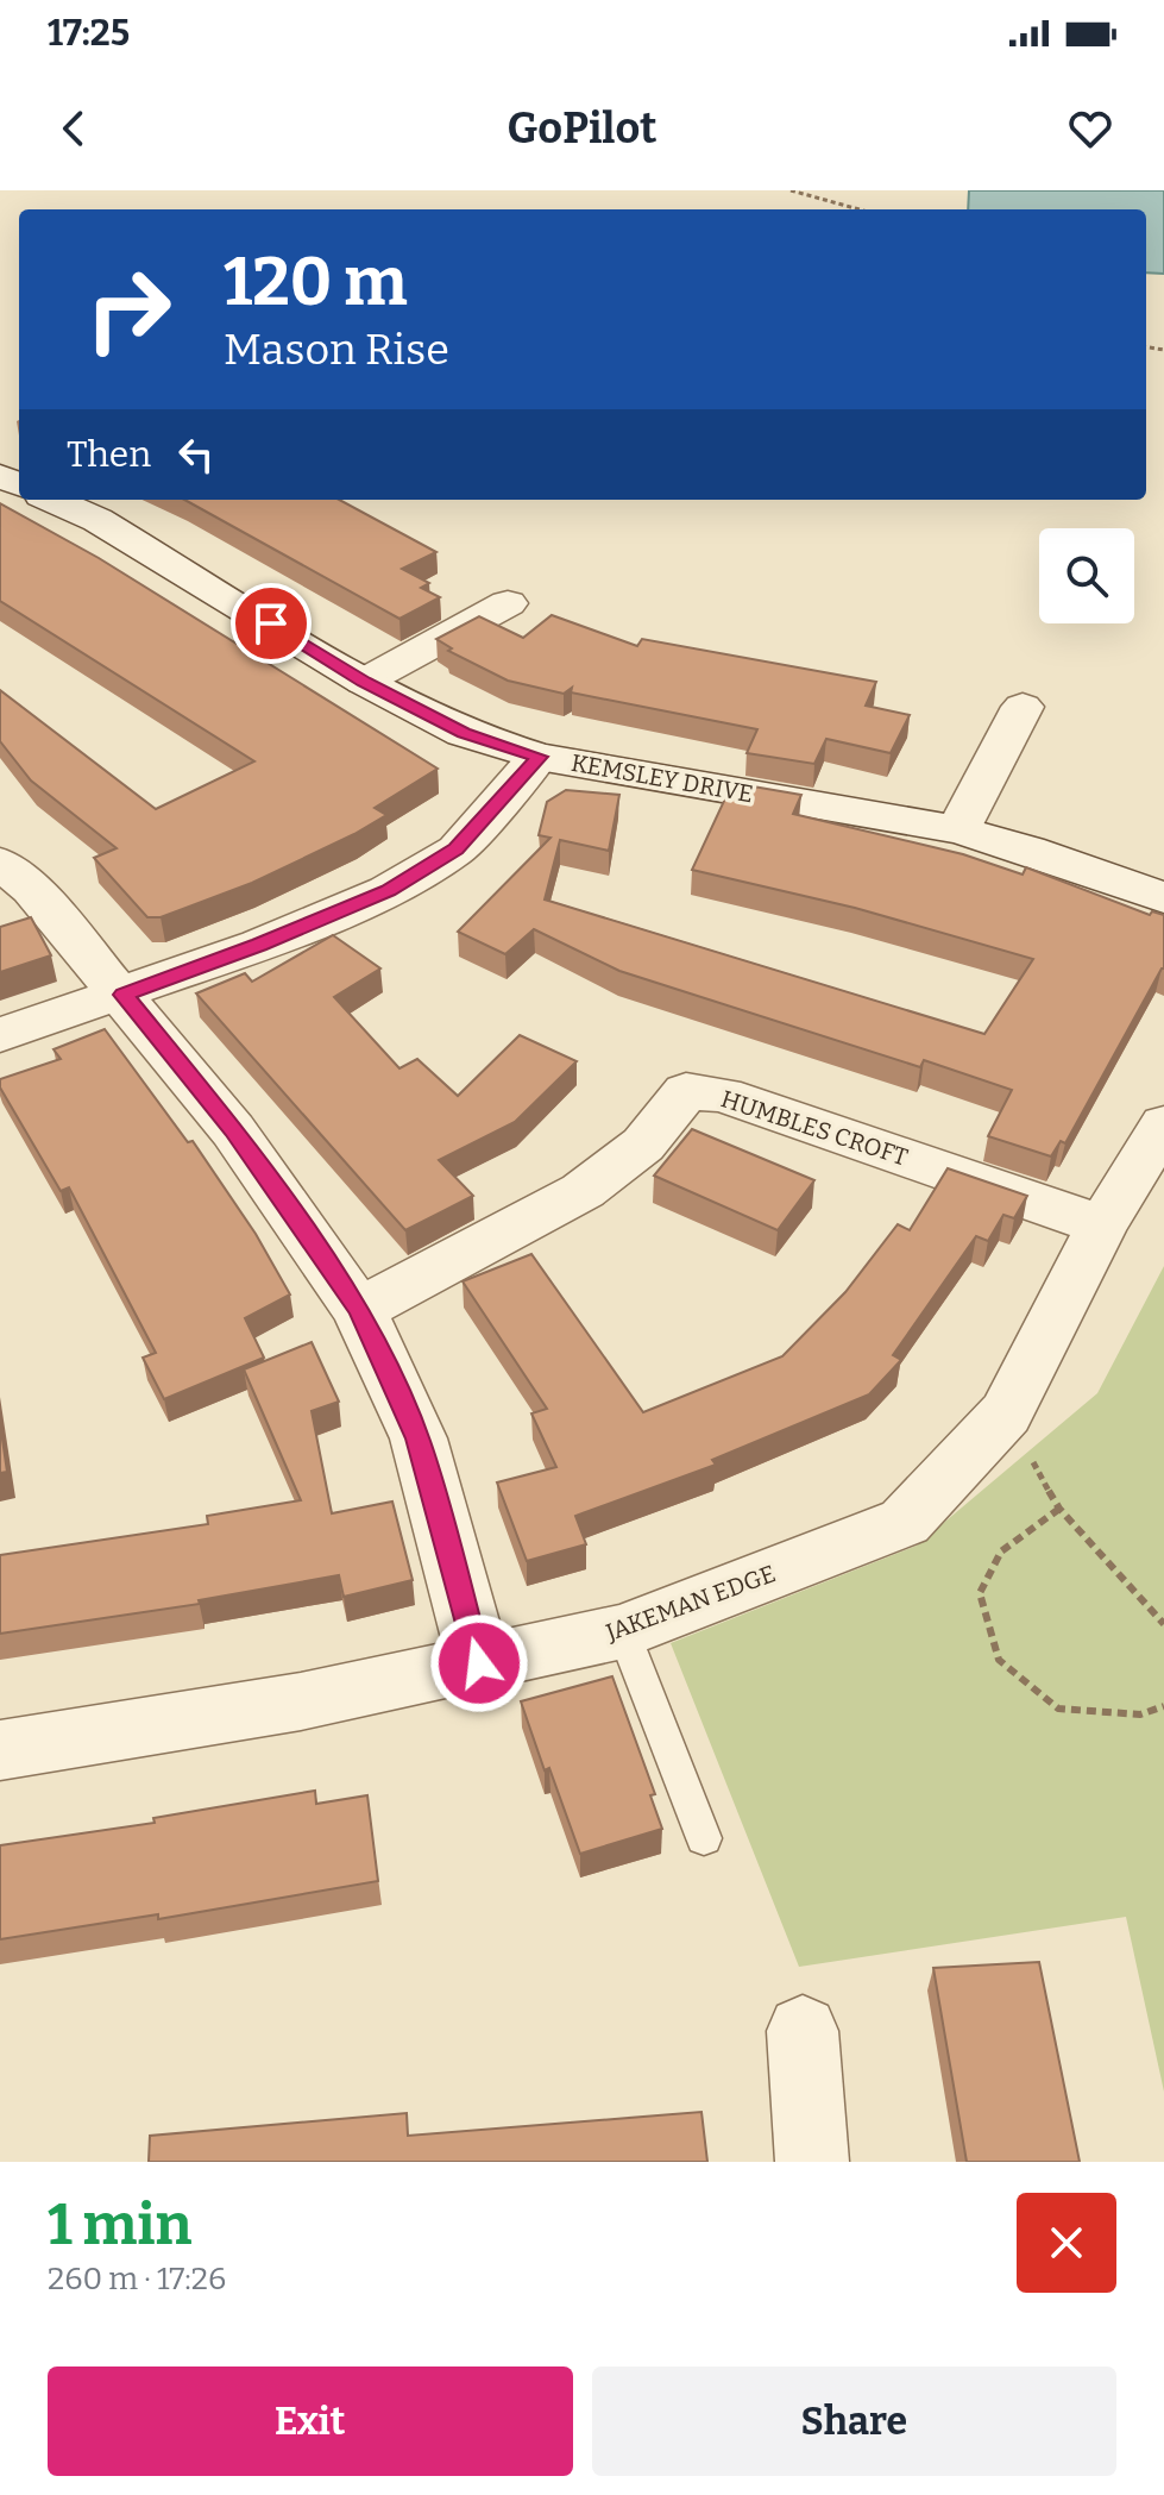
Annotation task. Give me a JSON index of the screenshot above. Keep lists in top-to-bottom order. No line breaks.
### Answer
{"streets":{"street":["KEMSLEY DRIVE","HUMBLES CROFT","JAKEMAN EDGE"]},"crossings":[["HUMBLES CROFT","JAKEMAN EDGE"]],"page":{"status":"17:25","header":"GoPilot","turn":["120 m","Mason Rise"],"then":"Then","heading":["1 min","260 m · 17:26"],"buttons":["Exit","Share"]}}
